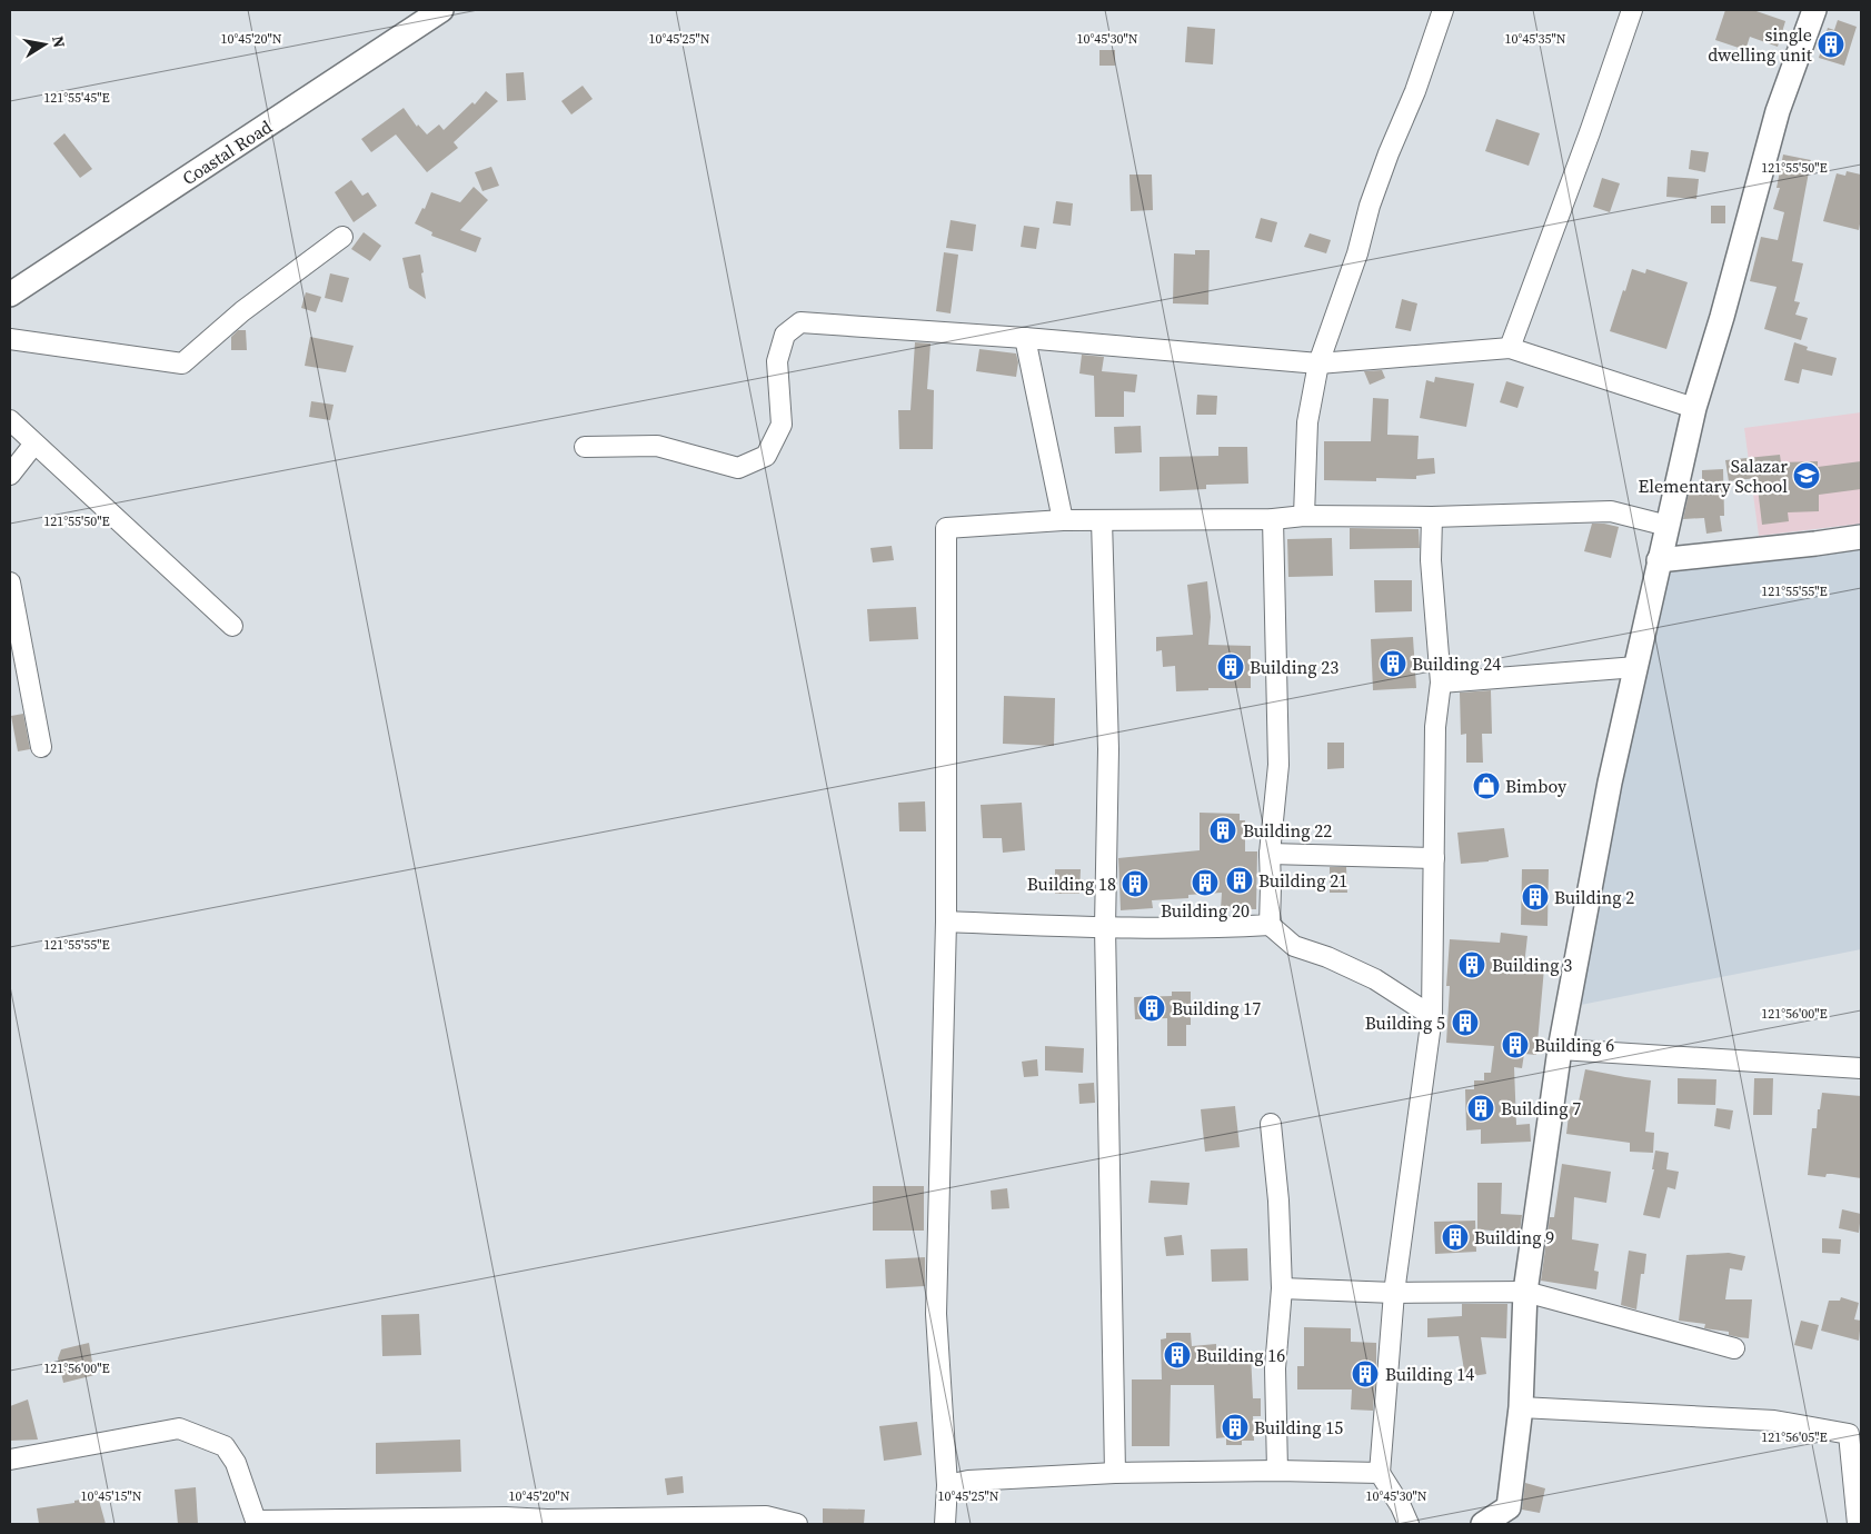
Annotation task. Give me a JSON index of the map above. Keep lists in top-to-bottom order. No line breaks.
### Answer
{"streets":{"street":["Coastal Road"]},"places":{"building":["single dwelling unit","Building 24","Building 23","Building 22","Building 21","Building 20","Building 18","Building 2","Building 3","Building 17","Building 5","Building 6","Building 7","Building 9","Building 16","Building 14","Building 15"],"school or university":["Salazar Elementary School"],"shop":["Bimboy"]},"north":"right","coordinates":["10°45'20\"N","10°45'25\"N","10°45'30\"N","10°45'35\"N","121°55'45\"E","121°55'50\"E","121°55'55\"E","121°56'00\"E","121°56'05\"E","10°45'15\"N"]}
